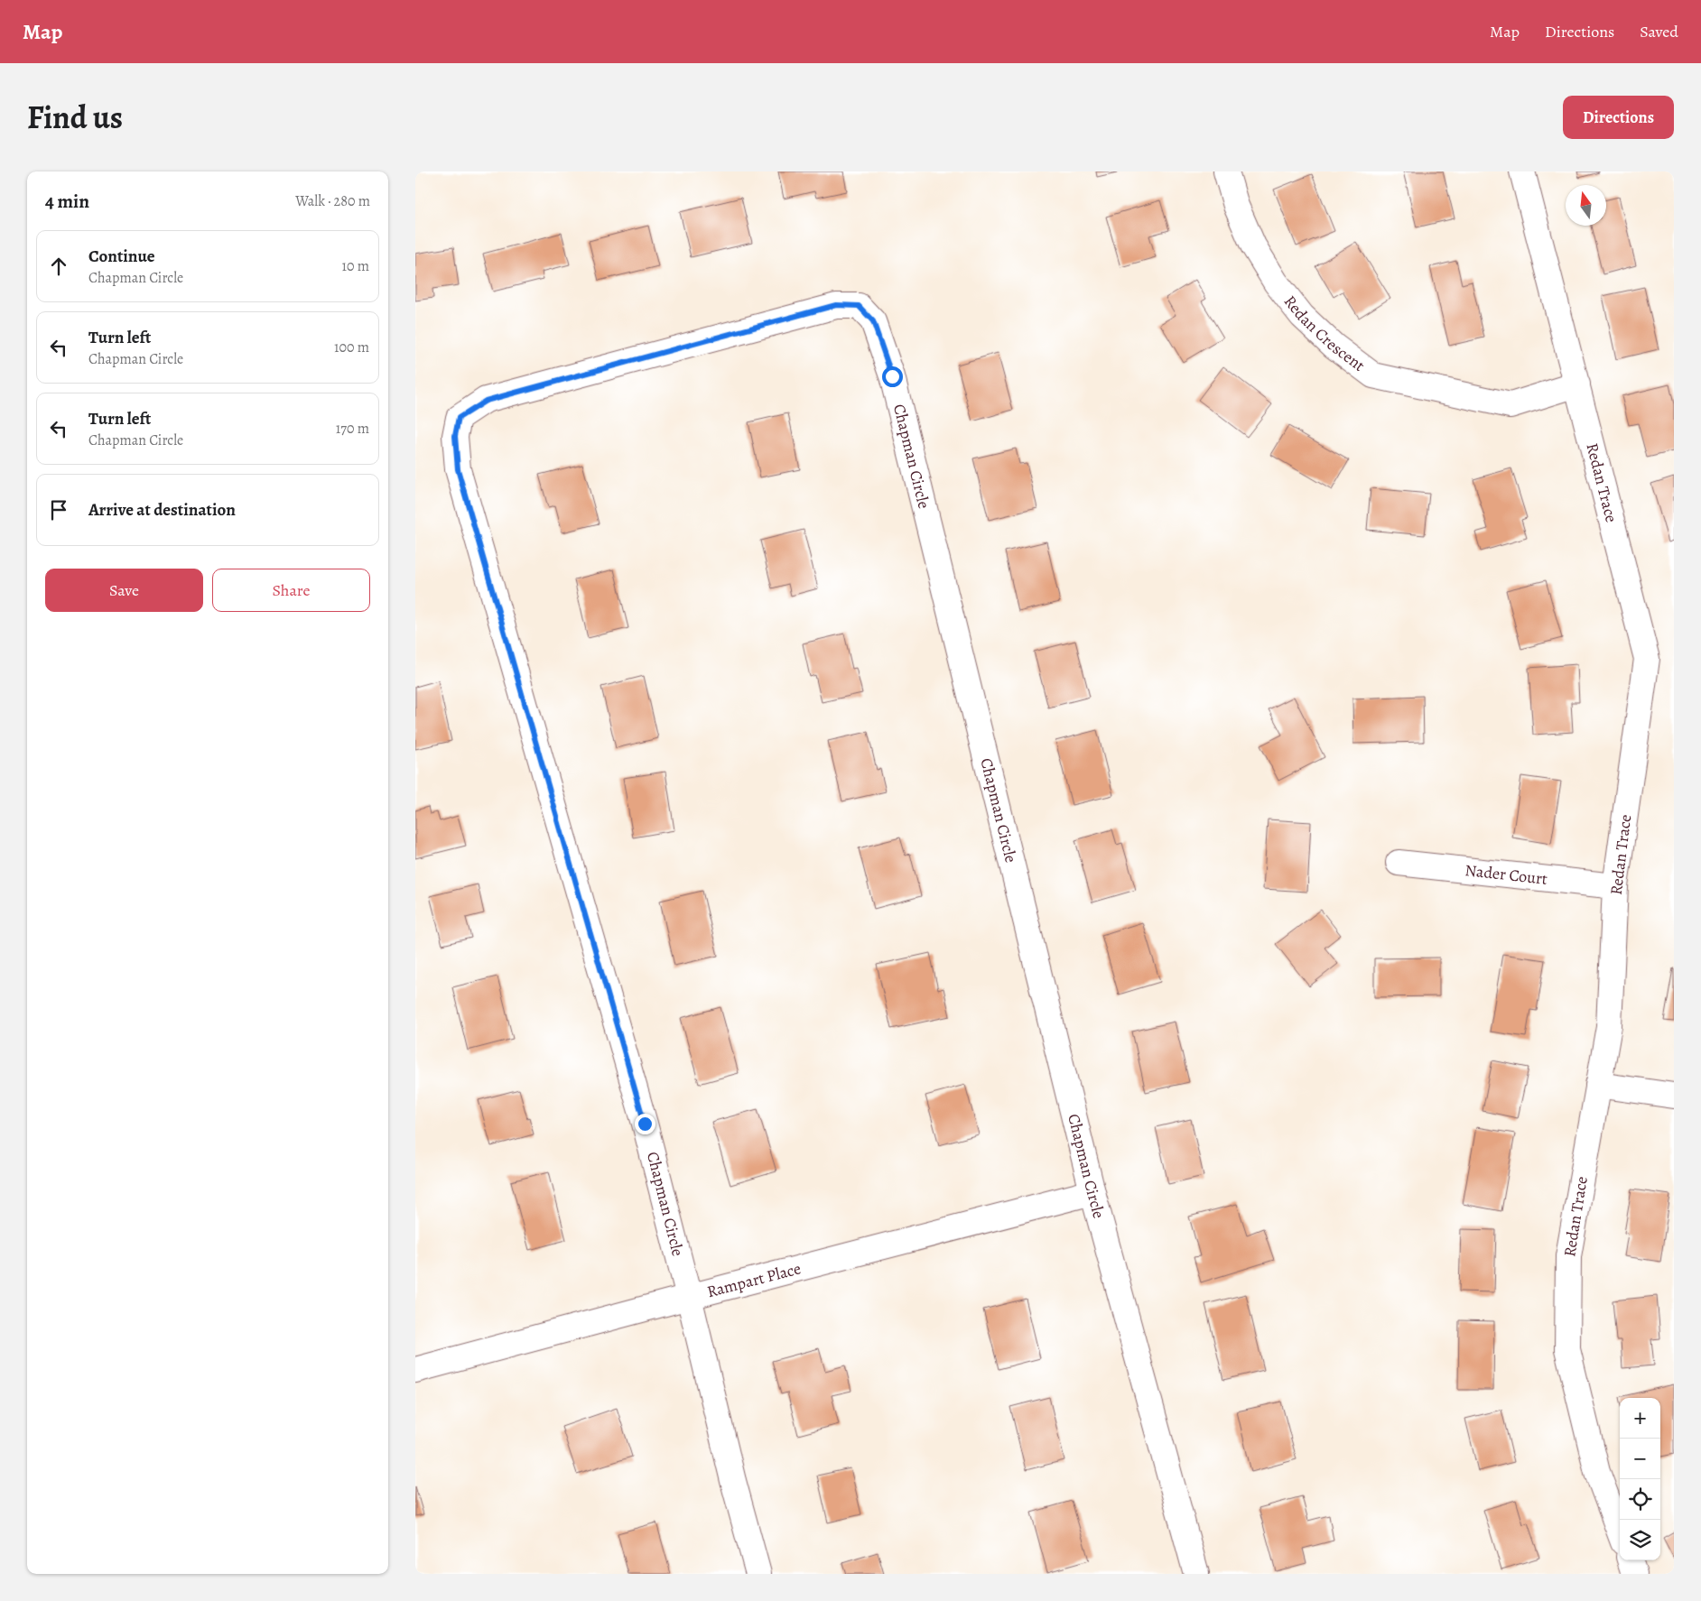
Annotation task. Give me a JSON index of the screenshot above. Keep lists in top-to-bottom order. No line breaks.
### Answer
{"streets":{"street":["Redan Crescent","Chapman Circle","Redan Trace","Nader Court","Rampart Place"]},"crossings":[["Redan Crescent","Redan Trace"],["Chapman Circle","Rampart Place"],["Redan Trace","Nader Court"]],"north":"top","page":{"header":"Map","nav":["Map","Directions","Saved"],"title":"Find us","buttons":["Directions",["Save","Share"]],"heading":["4 min","Walk · 280 m"],"list":[["Continue","Chapman Circle","10 m"],["Turn left","Chapman Circle","100 m"],["Turn left","Chapman Circle","170 m"],"Arrive at destination"],"map_buttons":["+","−"]}}
